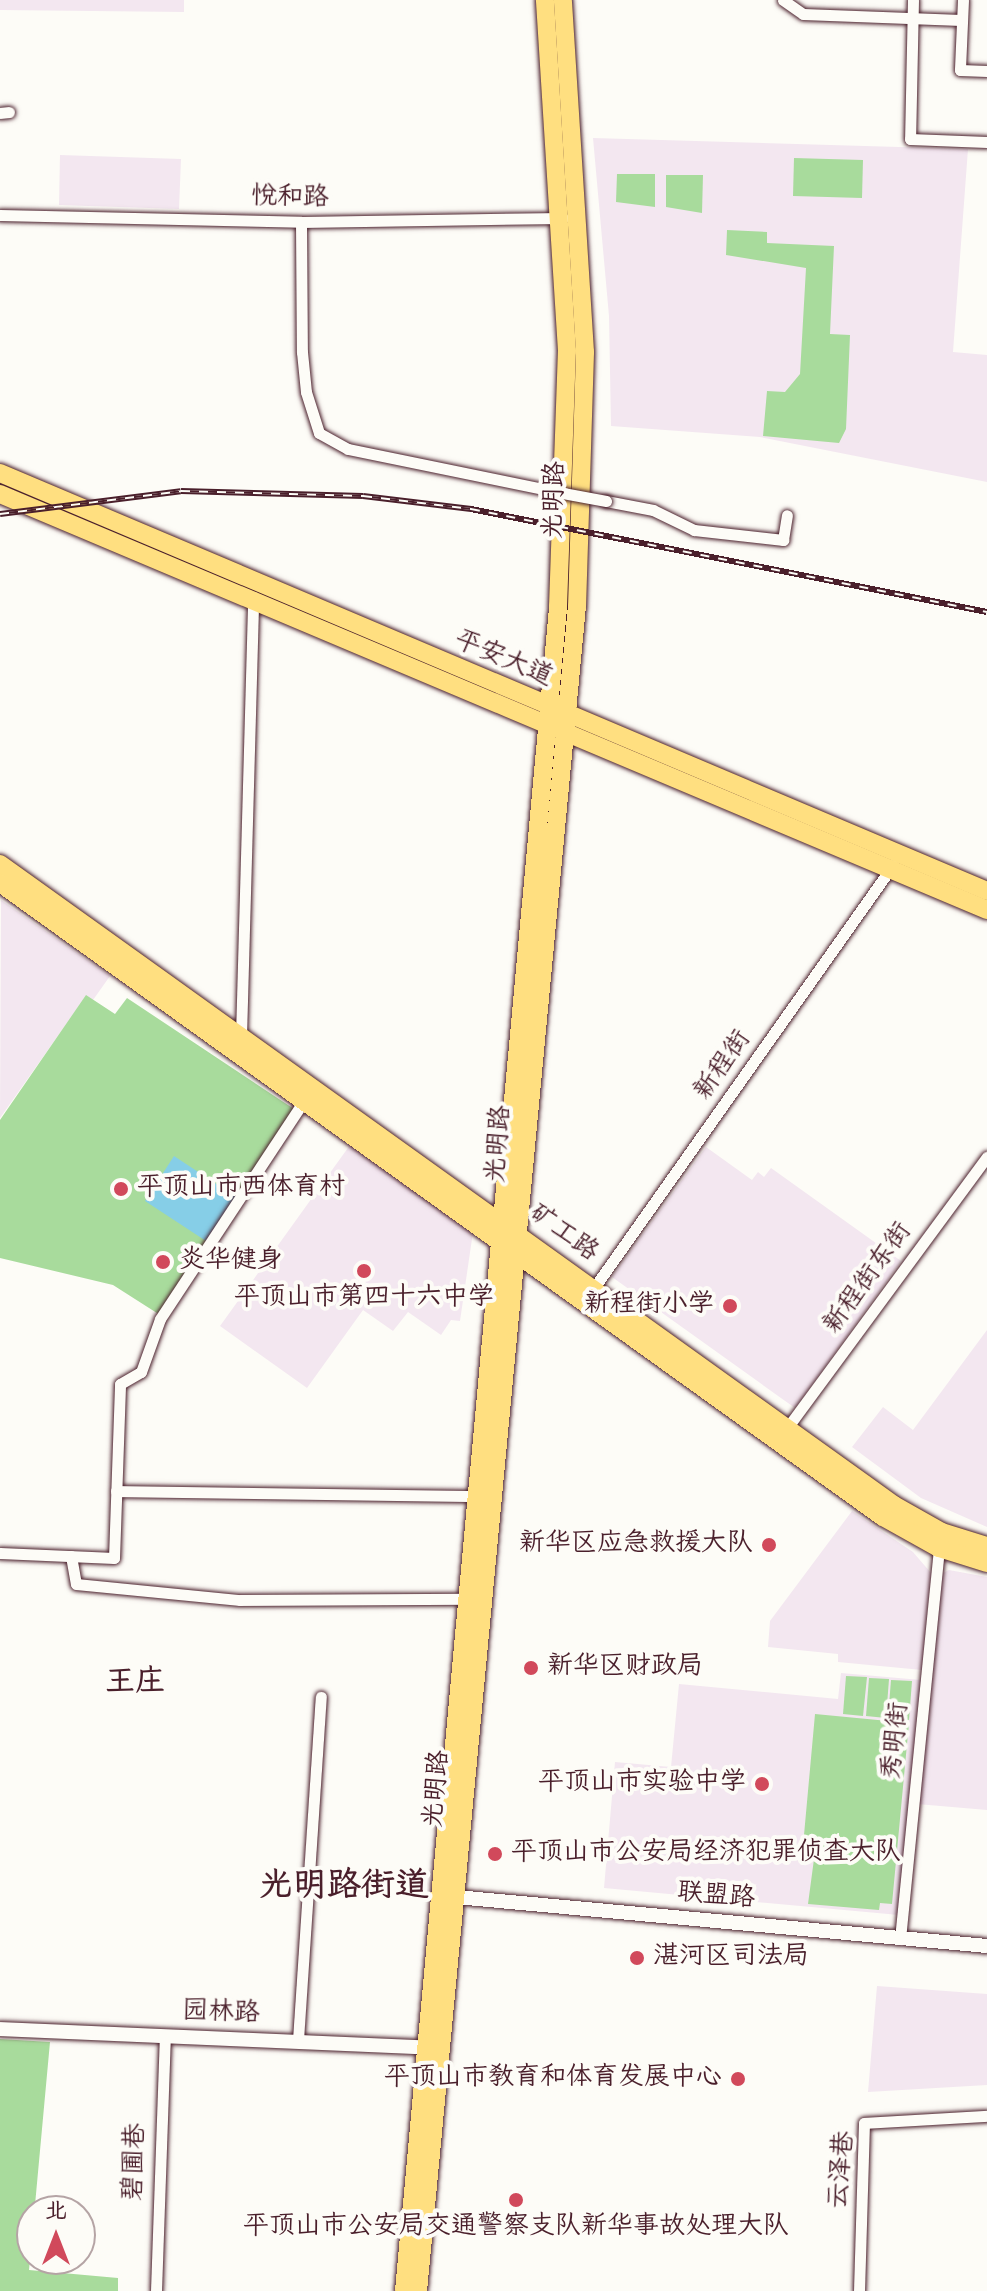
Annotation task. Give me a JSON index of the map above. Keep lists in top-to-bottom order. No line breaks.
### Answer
{"streets":{"main road":["光明路","平安大道","矿工路"],"street":["悦和路","新程街","新程街东街","秀明街","联盟路","园林路","碧圃巷","云泽巷"]},"crossings":[["悦和路","光明路"],["光明路","平安大道"],["光明路","矿工路"],["光明路","联盟路"],["光明路","园林路"],["平安大道","新程街"],["新程街","矿工路"],["矿工路","新程街东街"],["矿工路","秀明街"],["秀明街","联盟路"],["园林路","碧圃巷"]],"districts":["王庄","光明路街道"],"places":["平顶山市西体育村","炎华健身","平顶山市第四十六中学","新程街小学","新华区应急救援大队","新华区财政局","平顶山市实验中学","平顶山市公安局经济犯罪侦查大队","湛河区司法局","平顶山市教育和体育发展中心","平顶山市公安局交通警察支队新华事故处理大队"],"north":"top"}
